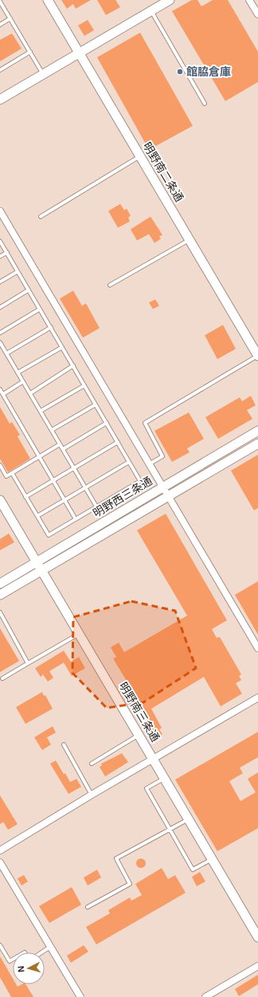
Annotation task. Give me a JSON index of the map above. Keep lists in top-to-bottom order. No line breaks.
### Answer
{"streets":{"street":["明野南二条通","明野西三条通","明野南三条通"]},"crossings":[["明野西三条通","明野南三条通"]],"places":["館脇倉庫"],"north":"left"}
